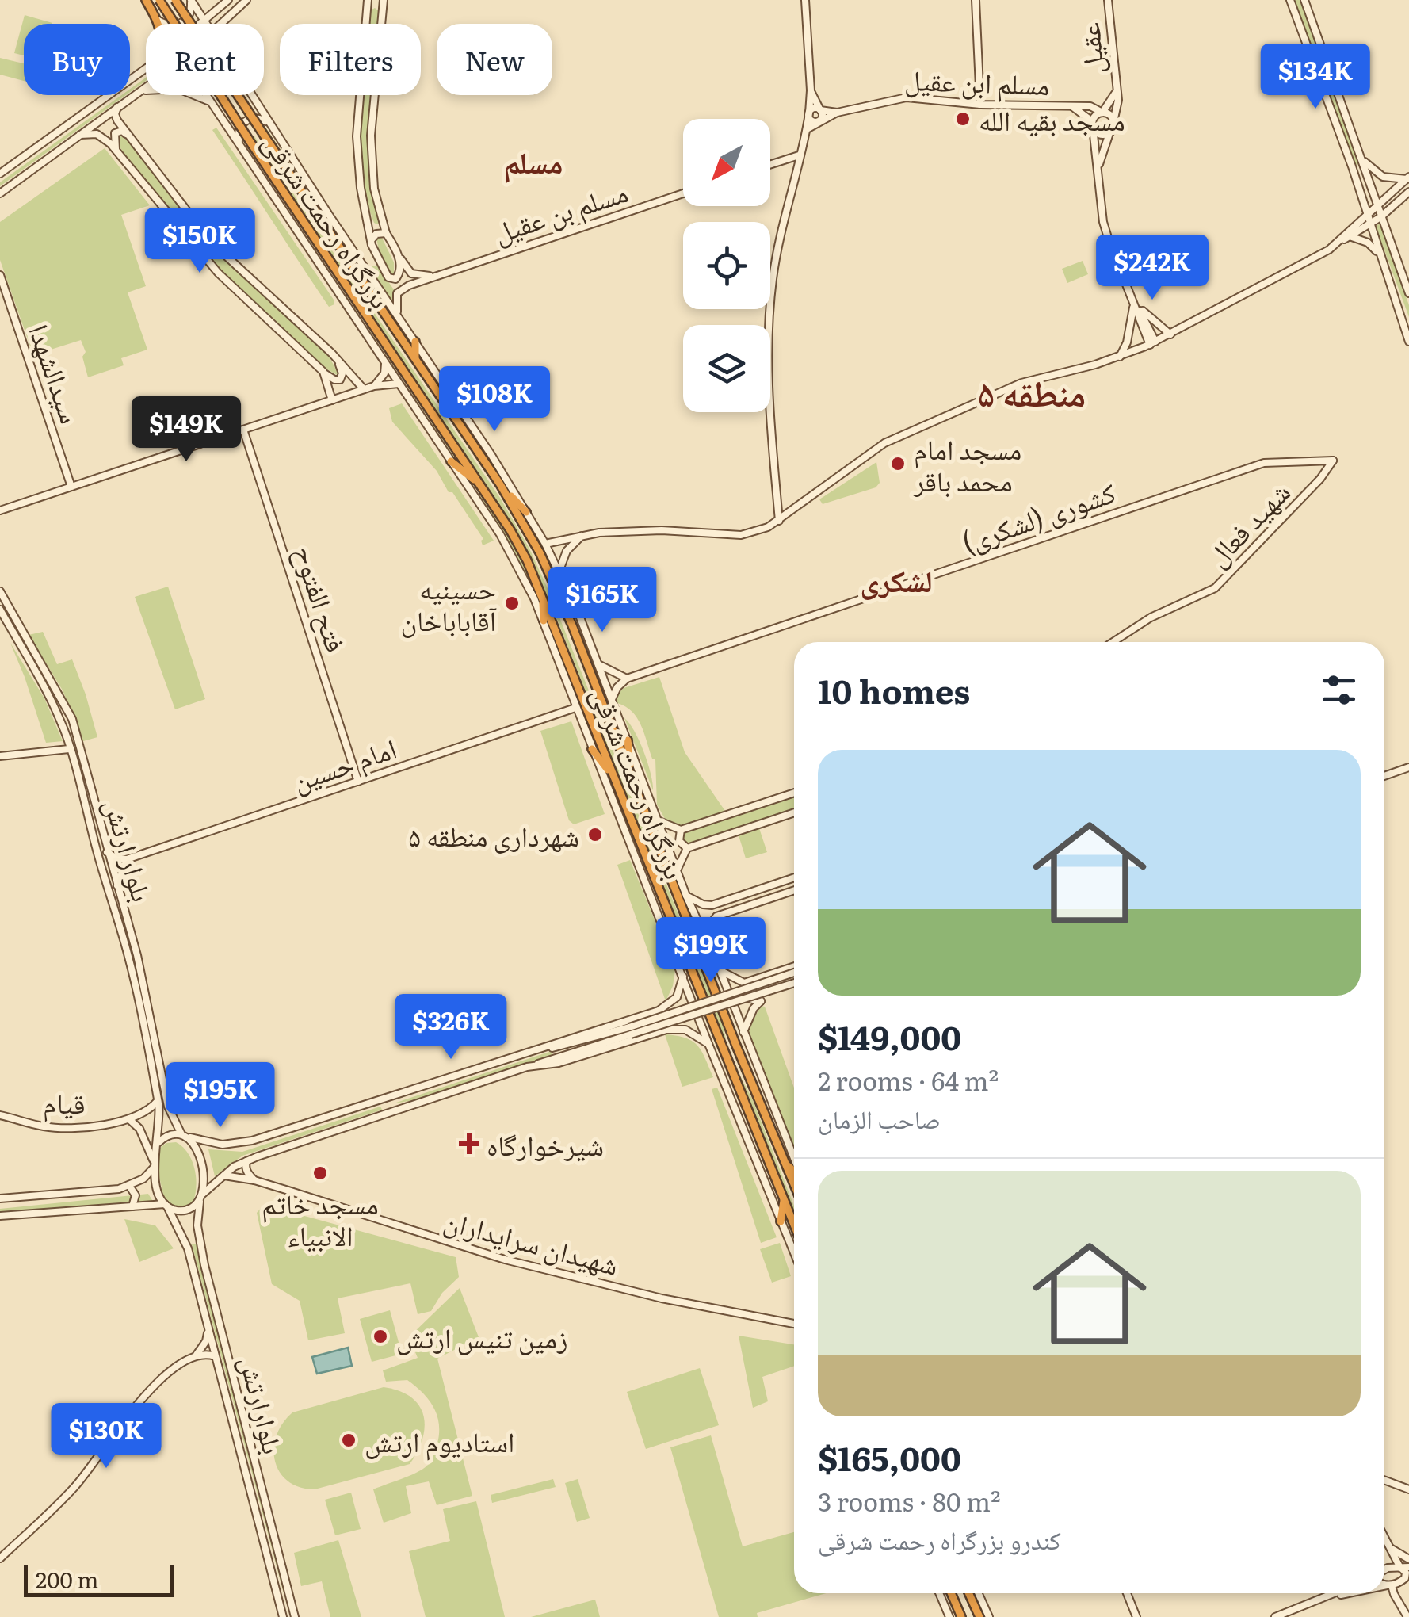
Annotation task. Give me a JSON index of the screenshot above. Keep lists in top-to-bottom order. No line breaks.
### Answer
{"streets":{"highway":["بزرگراه رحمت شرقی"],"main road":["عقیل","مسلم ابن عقیل","مسلم بن عقیل","سیدالشهدا","کشوری (لشکری)","شهید فعال","فتح الفتوح","امام حسین","بلوار ارتش","قیام","شهیدان سرایداران","بلوارارتش"]},"crossings":[["عقیل","مسلم ابن عقیل"],["کشوری (لشکری)","شهید فعال"],["فتح الفتوح","امام حسین"],["بلوار ارتش","قیام"],["بلوار ارتش","بلوارارتش"]],"districts":["مسلم","منطقه ۵","لشکری"],"places":{"other":["مسجد بقیه الله","مسجد امام محمد باقر","حسینیه آقاباباخان","شهرداری منطقه ۵","مسجد خاتم الانبیاء","زمین تنیس ارتش","استادیوم ارتش"],"health":["شیرخوارگاه"]},"scale_bar":"200 m","north":"bottom left","page":{"chip":["Buy","Rent","Filters","New"],"price":["$134K","$150K","$242K","$108K","$149K","$165K","$199K","$326K","$195K","$130K"],"heading":"10 homes","list":[{"name":"$149,000","note":"2 rooms · 64 m² · صاحب الزمان"},{"name":"$165,000","note":"3 rooms · 80 m² · کندرو بزرگراه رحمت شرقی"}],"scale":"200 m"}}
